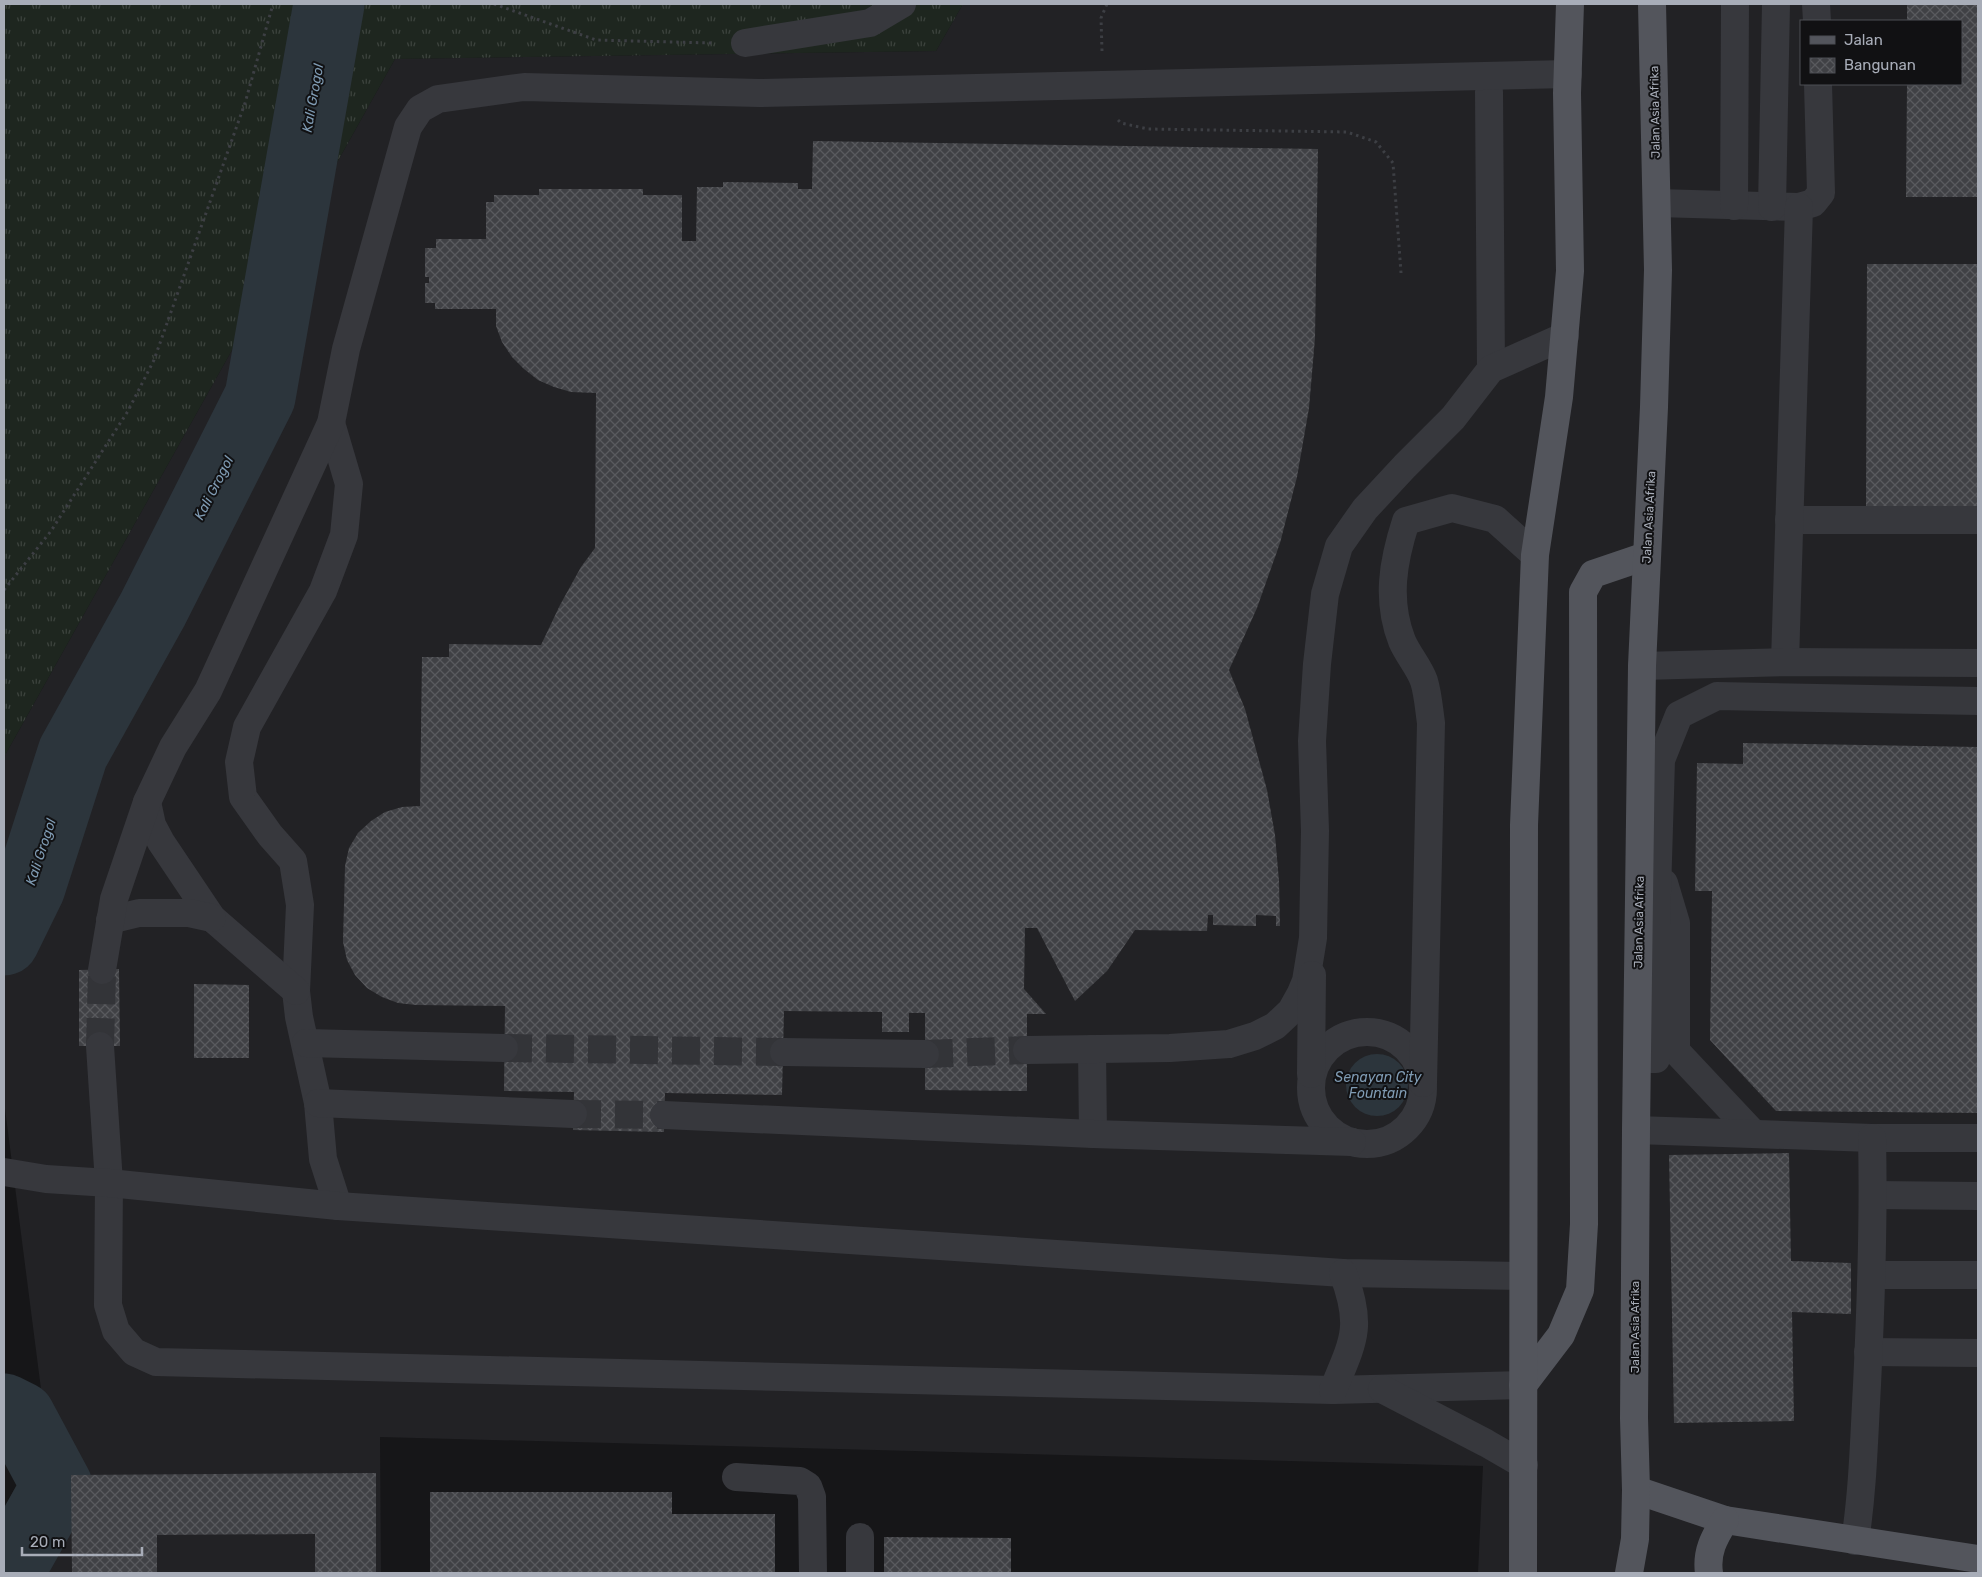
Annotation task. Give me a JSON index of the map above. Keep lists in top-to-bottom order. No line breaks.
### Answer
{"streets":{"main road":["Jalan Asia Afrika"]},"water":["Kali Grogol","Senayan City Fountain"],"legend":["Jalan","Bangunan"],"scale_bar":"20 m"}
